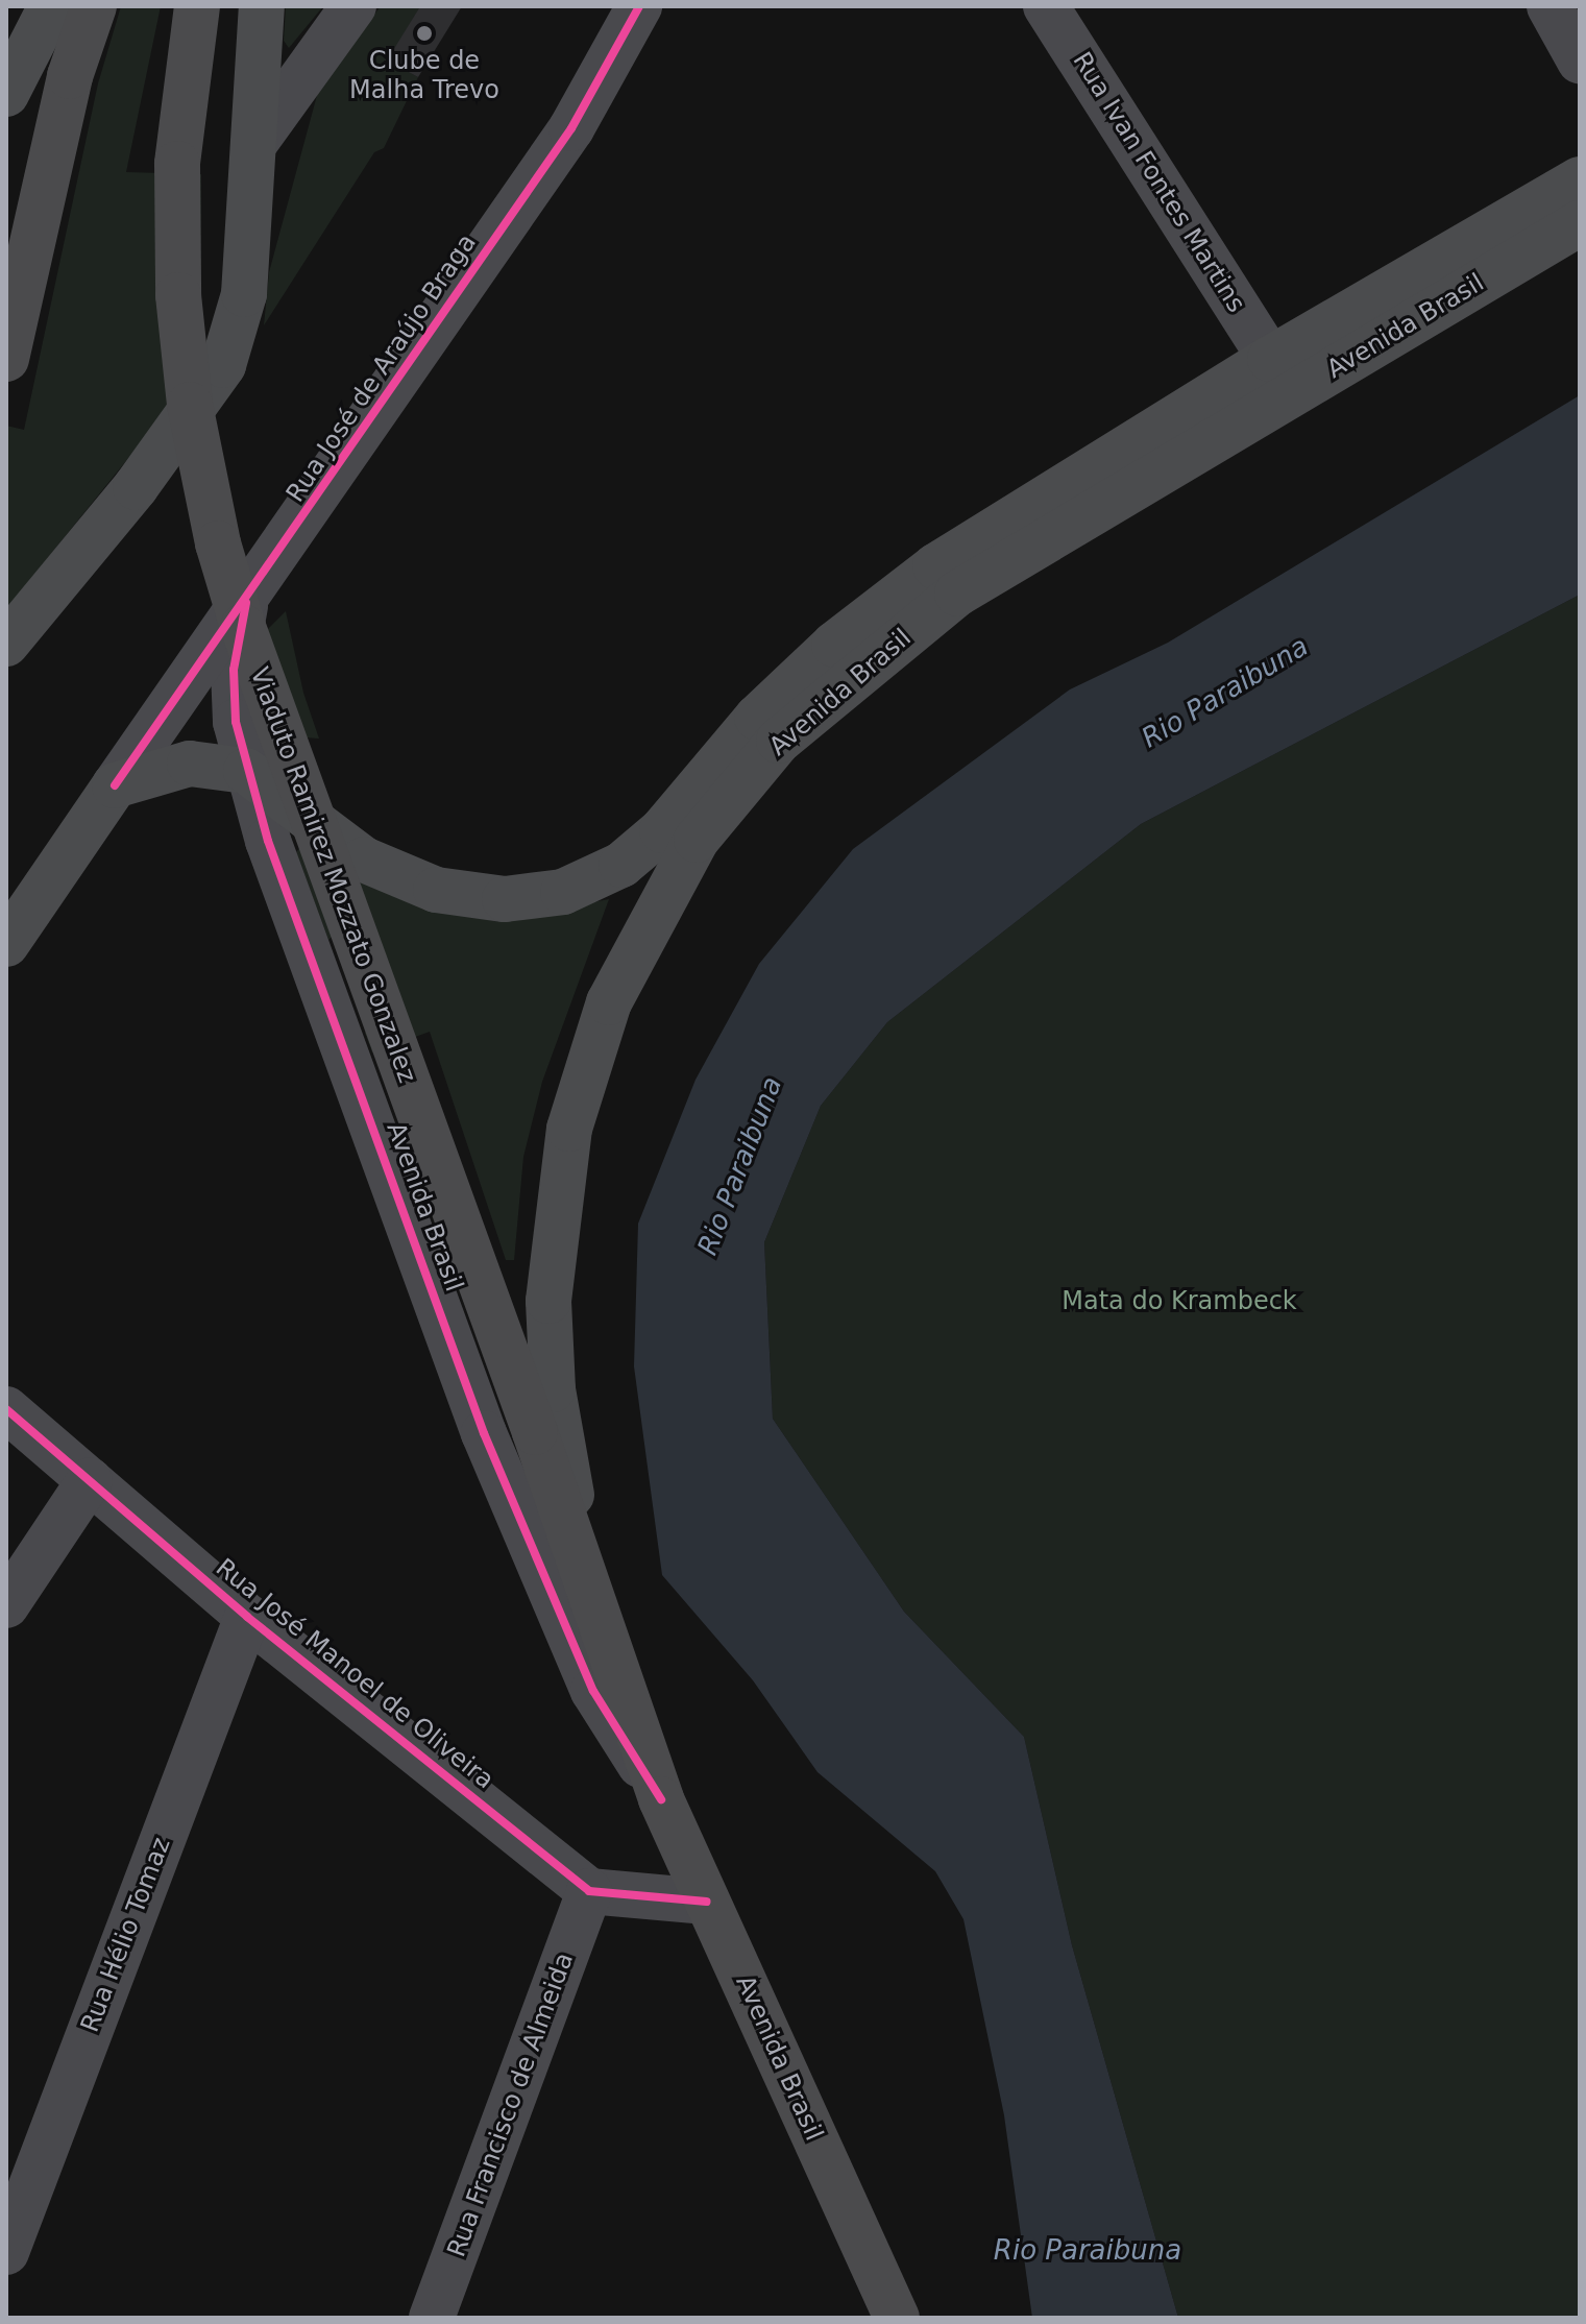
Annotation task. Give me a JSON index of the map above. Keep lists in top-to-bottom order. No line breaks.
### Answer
{"streets":{"highway":["Avenida Brasil","Viaduto Ramirez Mozzato Gonzalez"],"street":["Rua Ivan Fontes Martins","Rua José de Araújo Braga","Rua José Manoel de Oliveira","Rua Hélio Tomaz","Rua Francisco de Almeida"]},"crossings":[["Rua Ivan Fontes Martins","Avenida Brasil"],["Avenida Brasil","Rua José de Araújo Braga"],["Avenida Brasil","Viaduto Ramirez Mozzato Gonzalez"],["Rua José Manoel de Oliveira","Rua Hélio Tomaz"],["Rua José Manoel de Oliveira","Rua Francisco de Almeida"]],"water":["Rio Paraibuna"],"parks":["Mata do Krambeck"],"places":["Clube de Malha Trevo"]}
